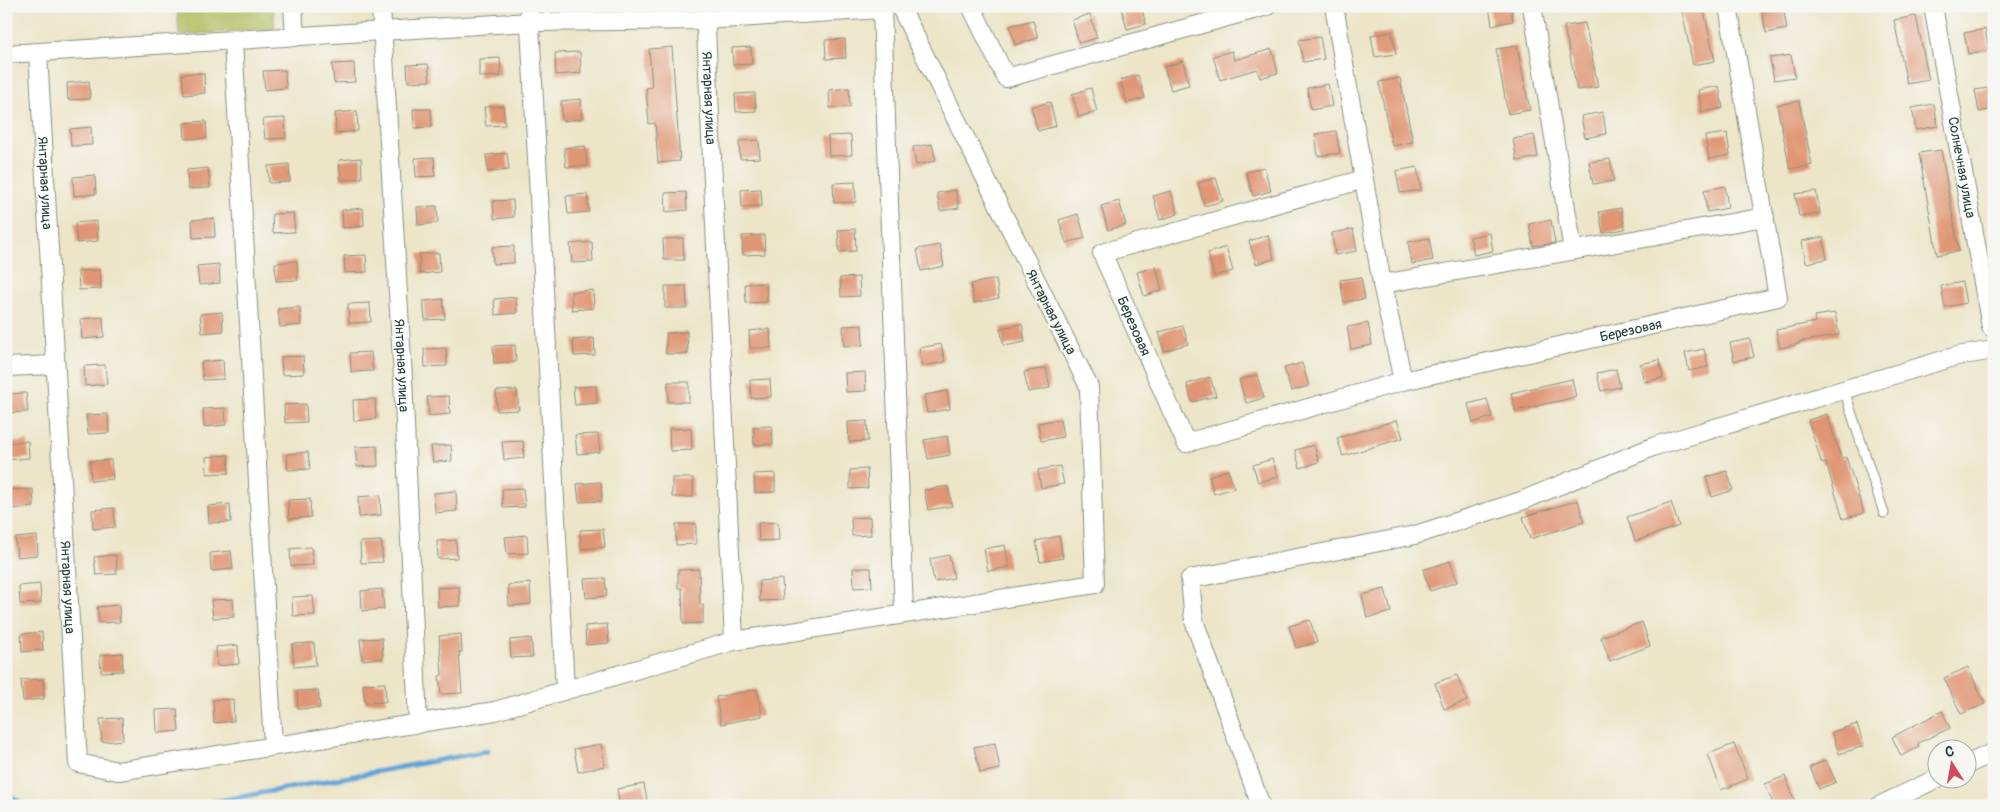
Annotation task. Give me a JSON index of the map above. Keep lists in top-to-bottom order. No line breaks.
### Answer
{"streets":{"street":["Янтарная улица","Солнечная улица","Березовая"]},"north":"top"}
